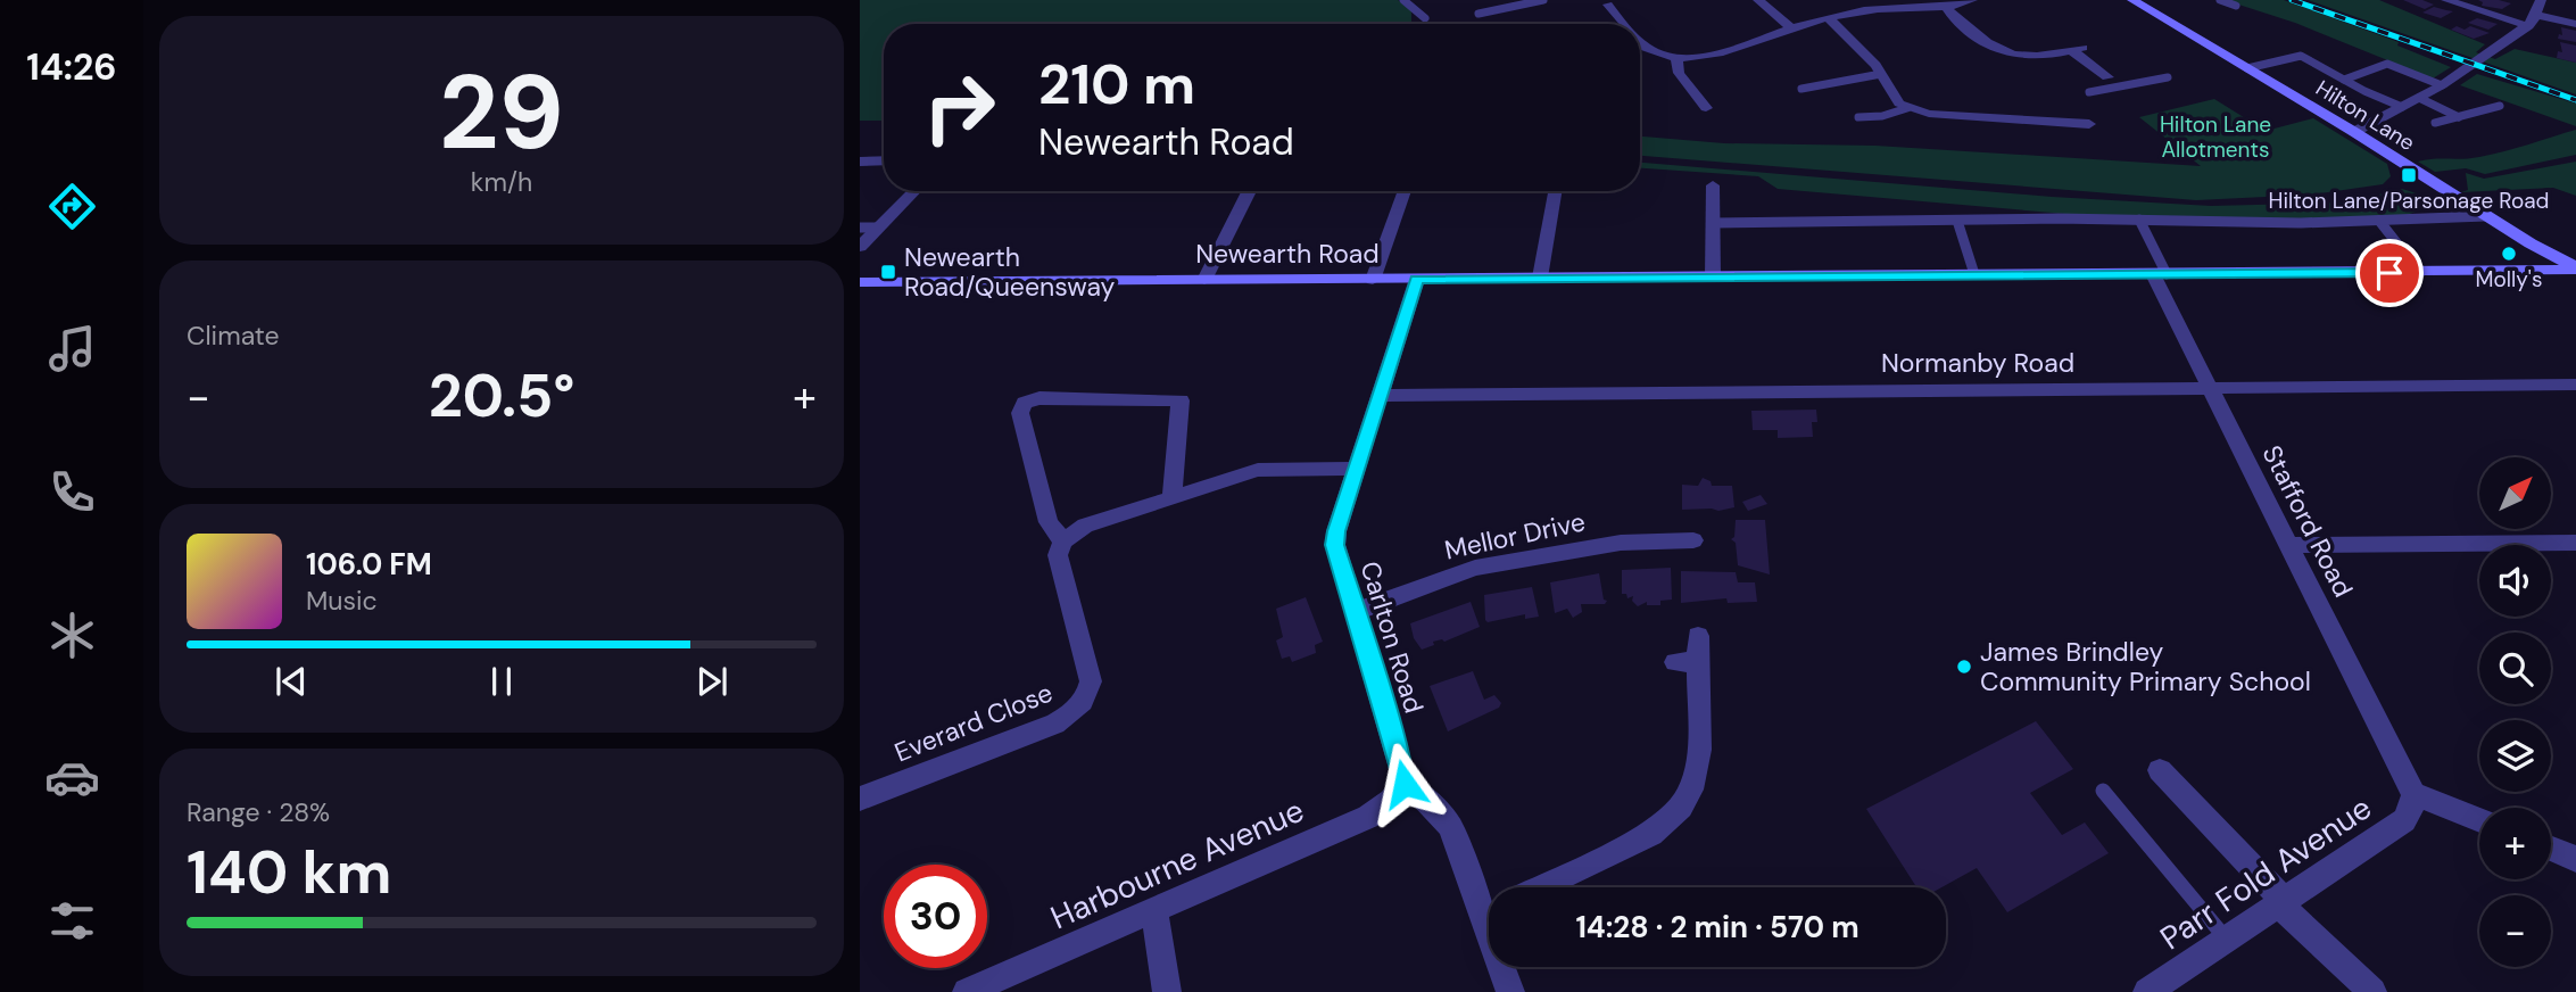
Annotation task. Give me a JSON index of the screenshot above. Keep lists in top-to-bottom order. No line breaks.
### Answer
{"streets":{"main road":["Hilton Lane","Newearth Road"],"street":["Normanby Road","Stafford Road","Mellor Drive","Carlton Road","Everard Close","Harbourne Avenue","Parr Fold Avenue"]},"crossings":[["Hilton Lane","Newearth Road"],["Newearth Road","Stafford Road"],["Newearth Road","Carlton Road"],["Normanby Road","Stafford Road"],["Normanby Road","Carlton Road"],["Stafford Road","Parr Fold Avenue"],["Mellor Drive","Carlton Road"],["Carlton Road","Harbourne Avenue"]],"parks":["Hilton Lane Allotments"],"places":{"transit":["Hilton Lane/Parsonage Road","Newearth Road/Queensway"],"other":["Molly's","James Brindley Community Primary School"]},"north":"top right","page":{"tabs":"14:26","tile":[["29","km/h"],"Climate",["Range · 28%","140 km"]],"turn":["210 m","Newearth Road"],"heat":["−","20.5°","+"],"map_buttons":["+","−"],"song":["106.0 FM","Music"],"limit":"30","trip":"14:28 · 2 min · 570 m"}}
